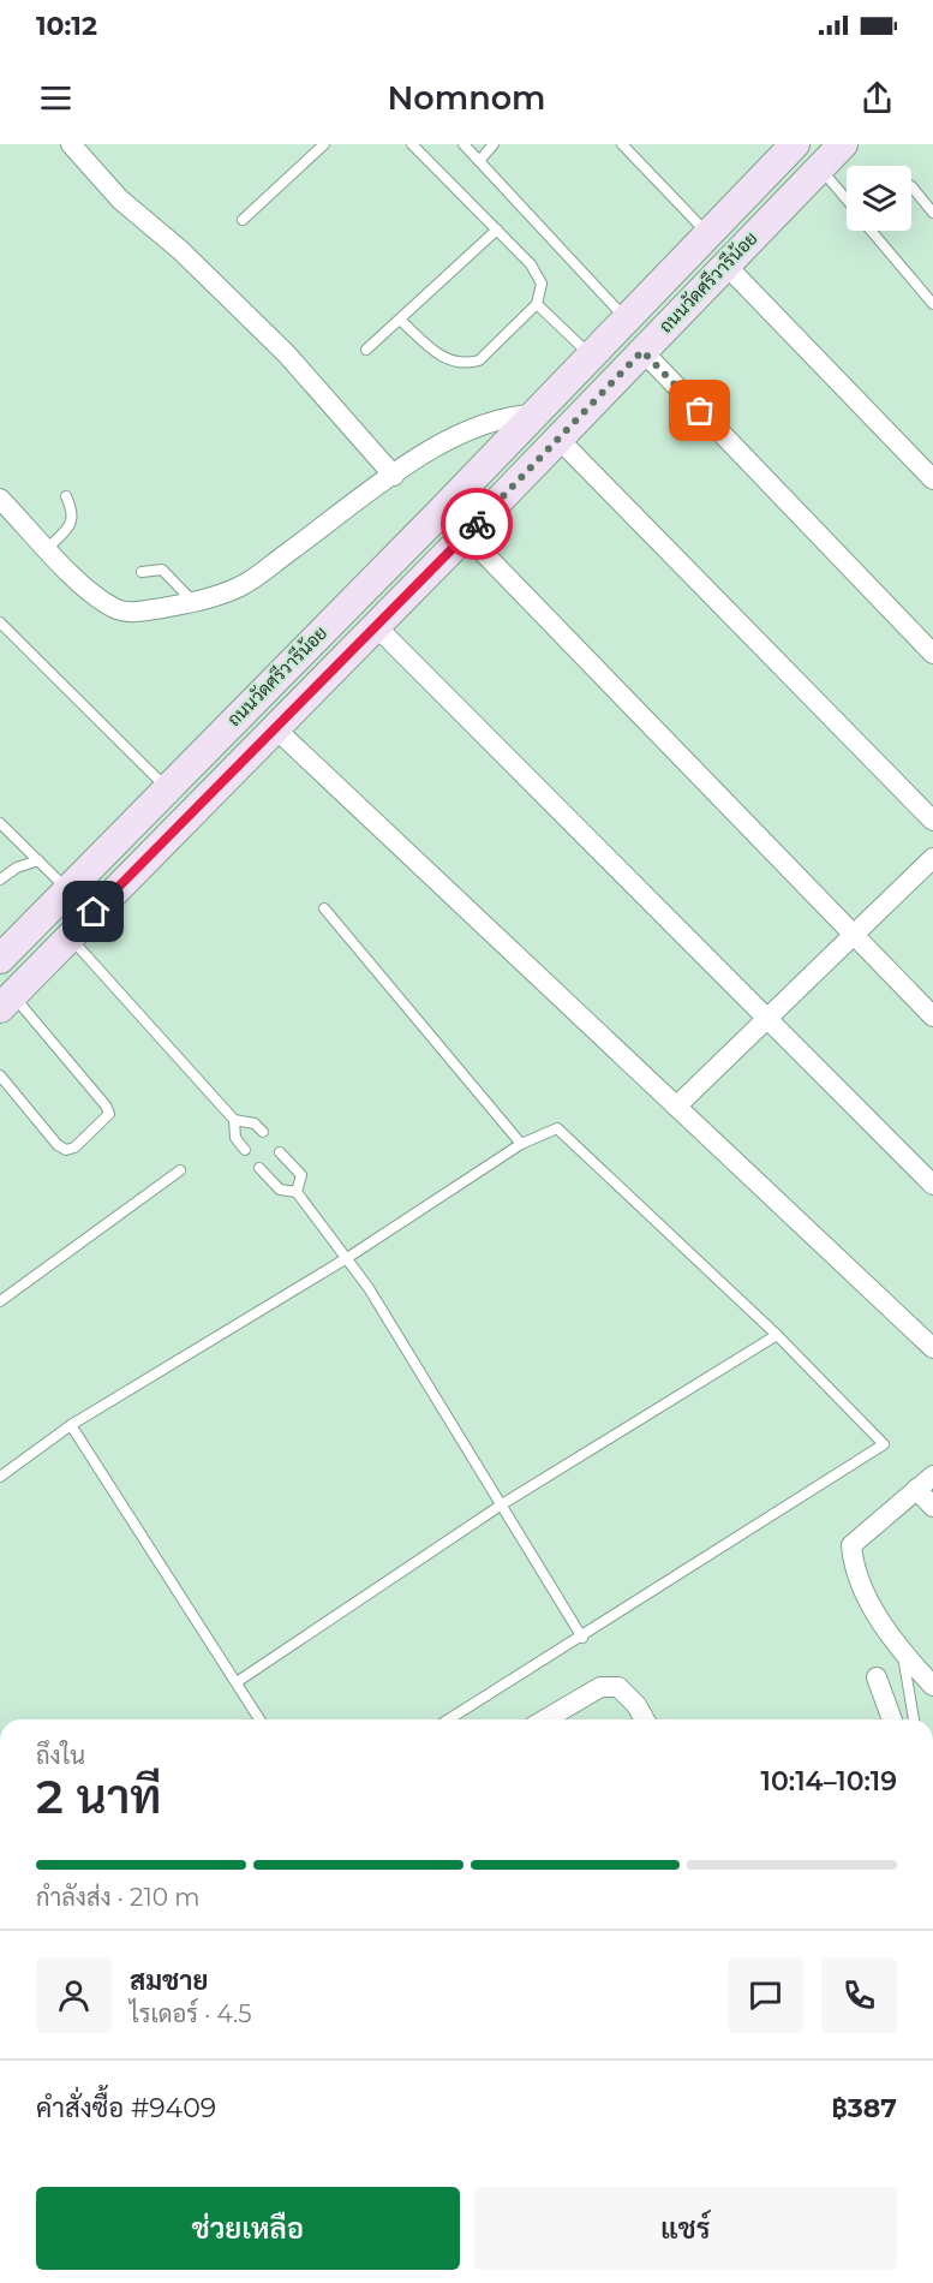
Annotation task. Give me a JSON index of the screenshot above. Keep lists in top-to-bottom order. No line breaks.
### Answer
{"streets":{"main road":["ถนนวัดศรีวารีน้อย"]},"page":{"status":"10:12","header":"Nomnom","heading":["2 นาที","ถึงใน","10:14–10:19"],"panel":["สมชาย","ไรเดอร์ · 4.5","คำสั่งซื้อ #9409","฿387"],"bar":"กำลังส่ง · 210 m","buttons":["ช่วยเหลือ","แชร์"]}}
